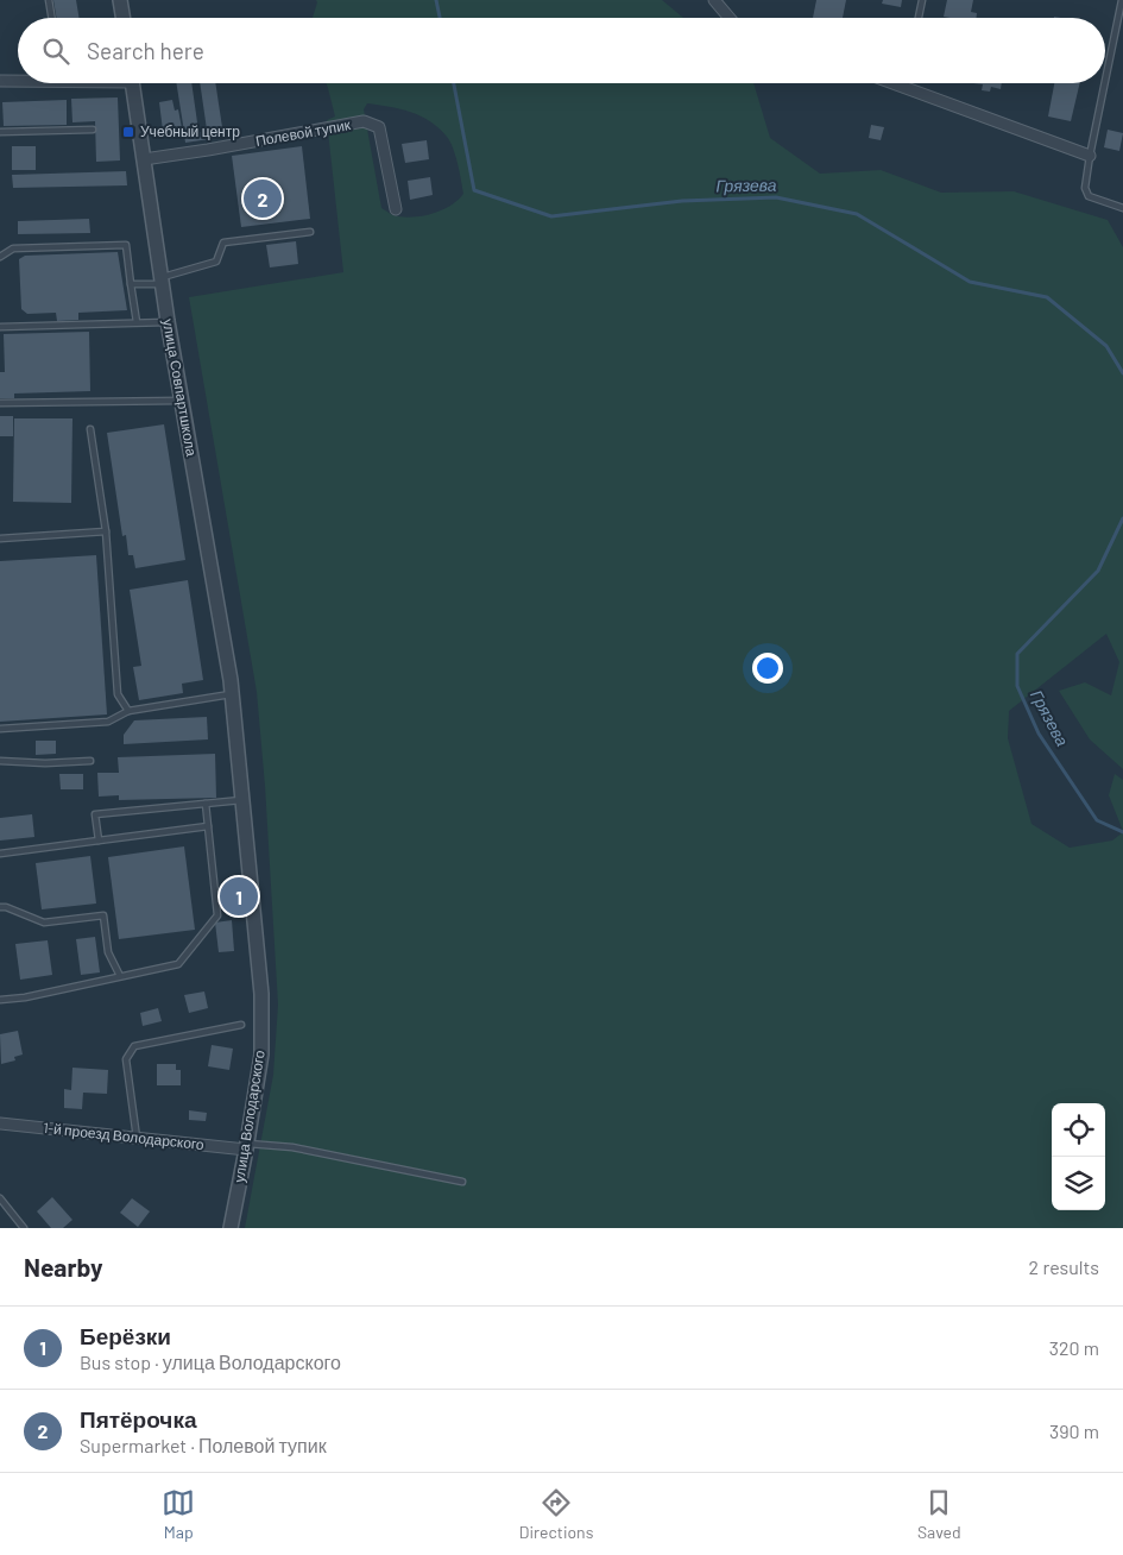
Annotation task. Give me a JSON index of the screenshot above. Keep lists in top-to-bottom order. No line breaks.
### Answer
{"streets":{"street":["Полевой тупик","улица Совпартшкола","улица Володарского","1-й проезд Володарского"]},"crossings":[["Полевой тупик","улица Совпартшкола"],["улица Совпартшкола","улица Володарского"],["улица Володарского","1-й проезд Володарского"]],"water":["Грязева"],"places":{"transit":["Учебный центр"]},"page":{"search":"Search here","pins":["2","1"],"heading":["Nearby","2 results"],"list":[{"mark":"1","name":"Берёзки","note":"Bus stop · улица Володарского","value":"320 m"},{"mark":"2","name":"Пятёрочка","note":"Supermarket · Полевой тупик","value":"390 m"}],"nav":["Map","Directions","Saved"]}}
